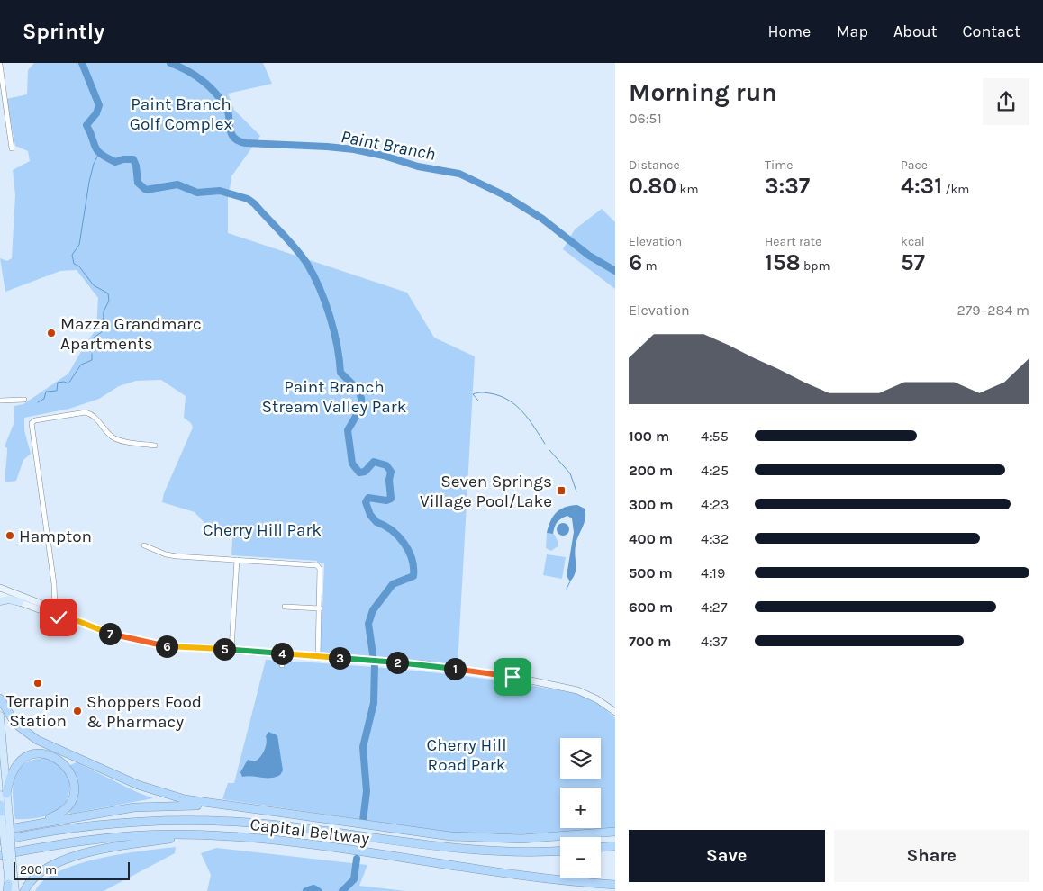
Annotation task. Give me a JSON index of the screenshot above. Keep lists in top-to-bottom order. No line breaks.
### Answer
{"streets":{"highway":["Capital Beltway"]},"water":["Paint Branch"],"parks":["Paint Branch Golf Complex","Paint Branch Stream Valley Park","Cherry Hill Park","Cherry Hill Road Park"],"places":{"other":["Mazza Grandmarc Apartments","Hampton","Terrapin Station","Shoppers Food & Pharmacy"],"transit":["Seven Springs Village Pool/Lake"]},"scale_bar":"200 m","page":{"header":"Sprintly","nav":["Home","Map","About","Contact"],"heading":["Morning run","06:51"],"stats":[["Distance","0.80 km"],["Time","3:37"],["Pace","4:31 /km"],["Elevation","6 m"],["Heart rate","158 bpm"],["kcal","57"]],"chart":["Elevation","279–284 m"],"list":[{"name":"100 m","note":"4:55"},{"name":"200 m","note":"4:25"},{"name":"300 m","note":"4:23"},{"name":"400 m","note":"4:32"},{"name":"500 m","note":"4:19"},{"name":"600 m","note":"4:27"},{"name":"700 m","note":"4:37"}],"pins":["7","6","5","4","3","2","1"],"map_buttons":["+","−"],"buttons":["Save","Share"],"scale":"200 m"}}
